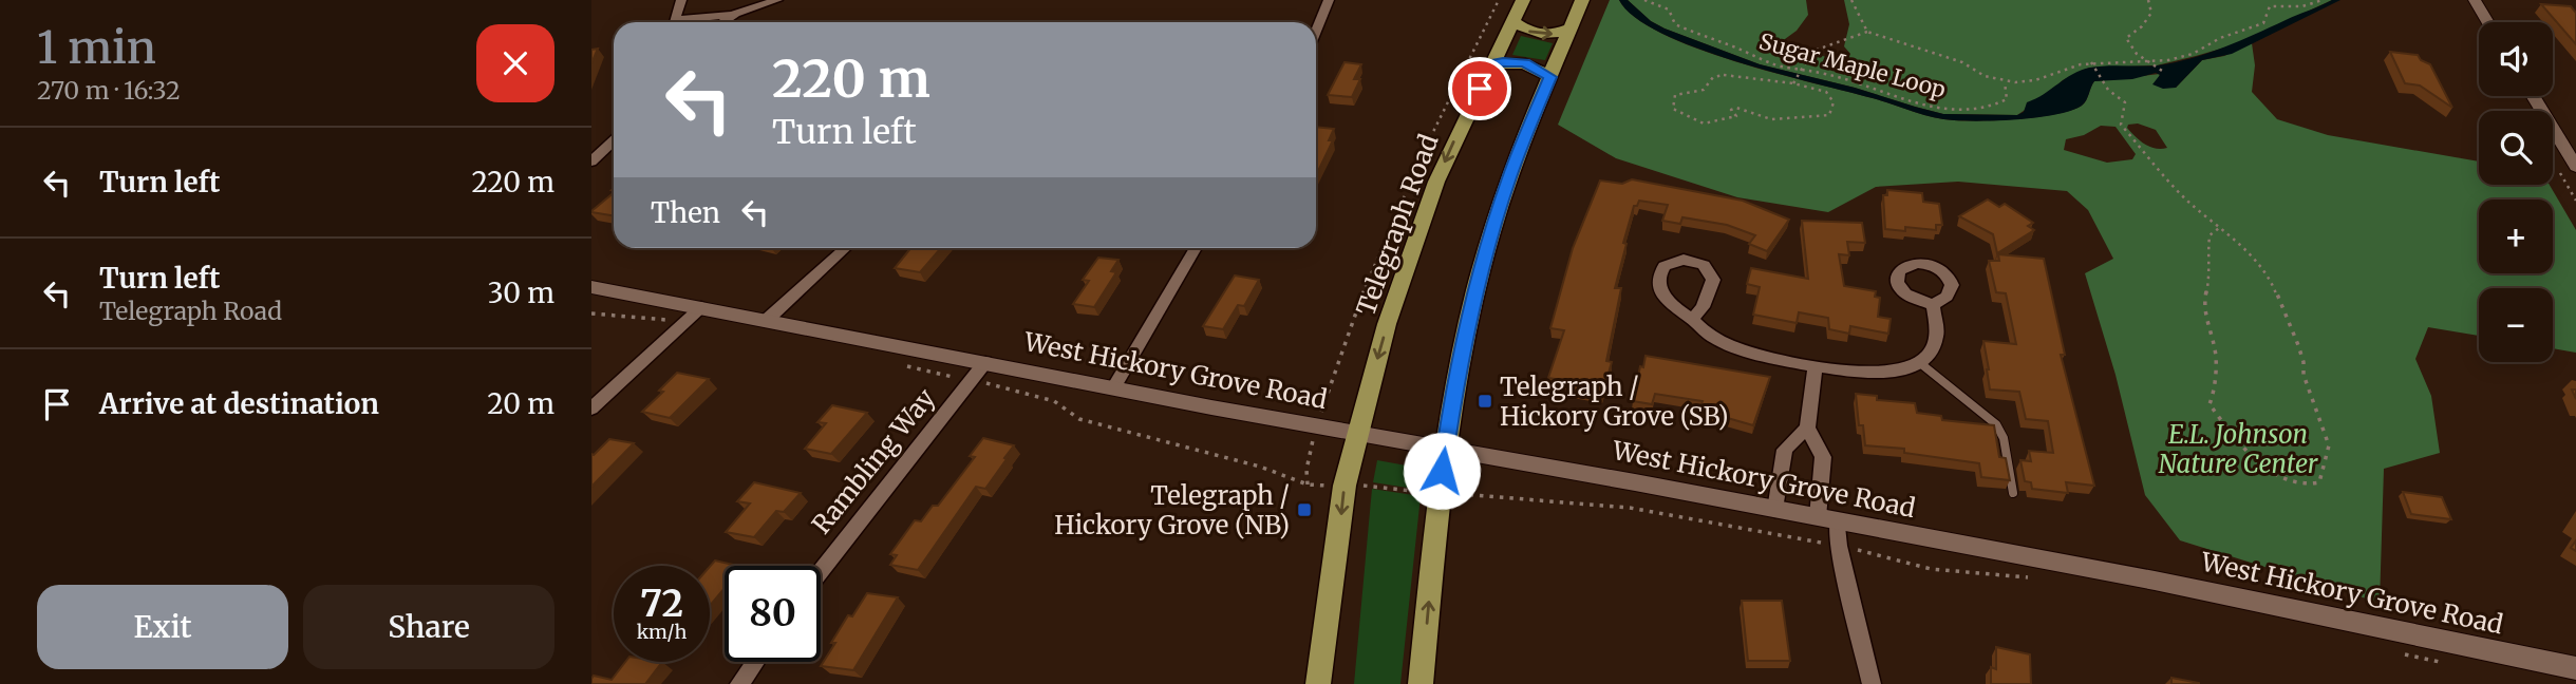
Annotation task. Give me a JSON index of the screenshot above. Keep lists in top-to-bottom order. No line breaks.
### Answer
{"streets":{"highway":["Telegraph Road"],"street":["West Hickory Grove Road","Rambling Way"],"path":["Sugar Maple Loop"]},"crossings":[["Telegraph Road","West Hickory Grove Road"],["West Hickory Grove Road","Rambling Way"]],"parks":["E.L. Johnson Nature Center"],"places":{"transit":["Telegraph / Hickory Grove (SB)","Telegraph / Hickory Grove (NB)"]},"page":{"heading":["1 min","270 m · 16:32"],"map_buttons":["+","−"],"turn":["220 m","Turn left"],"list":[{"name":"Turn left","value":"220 m"},{"name":"Turn left","note":"Telegraph Road","value":"30 m"},{"name":"Arrive at destination","value":"20 m"}],"then":"Then","speed":"72 km/h","limit":"80","buttons":["Exit","Share"]}}
